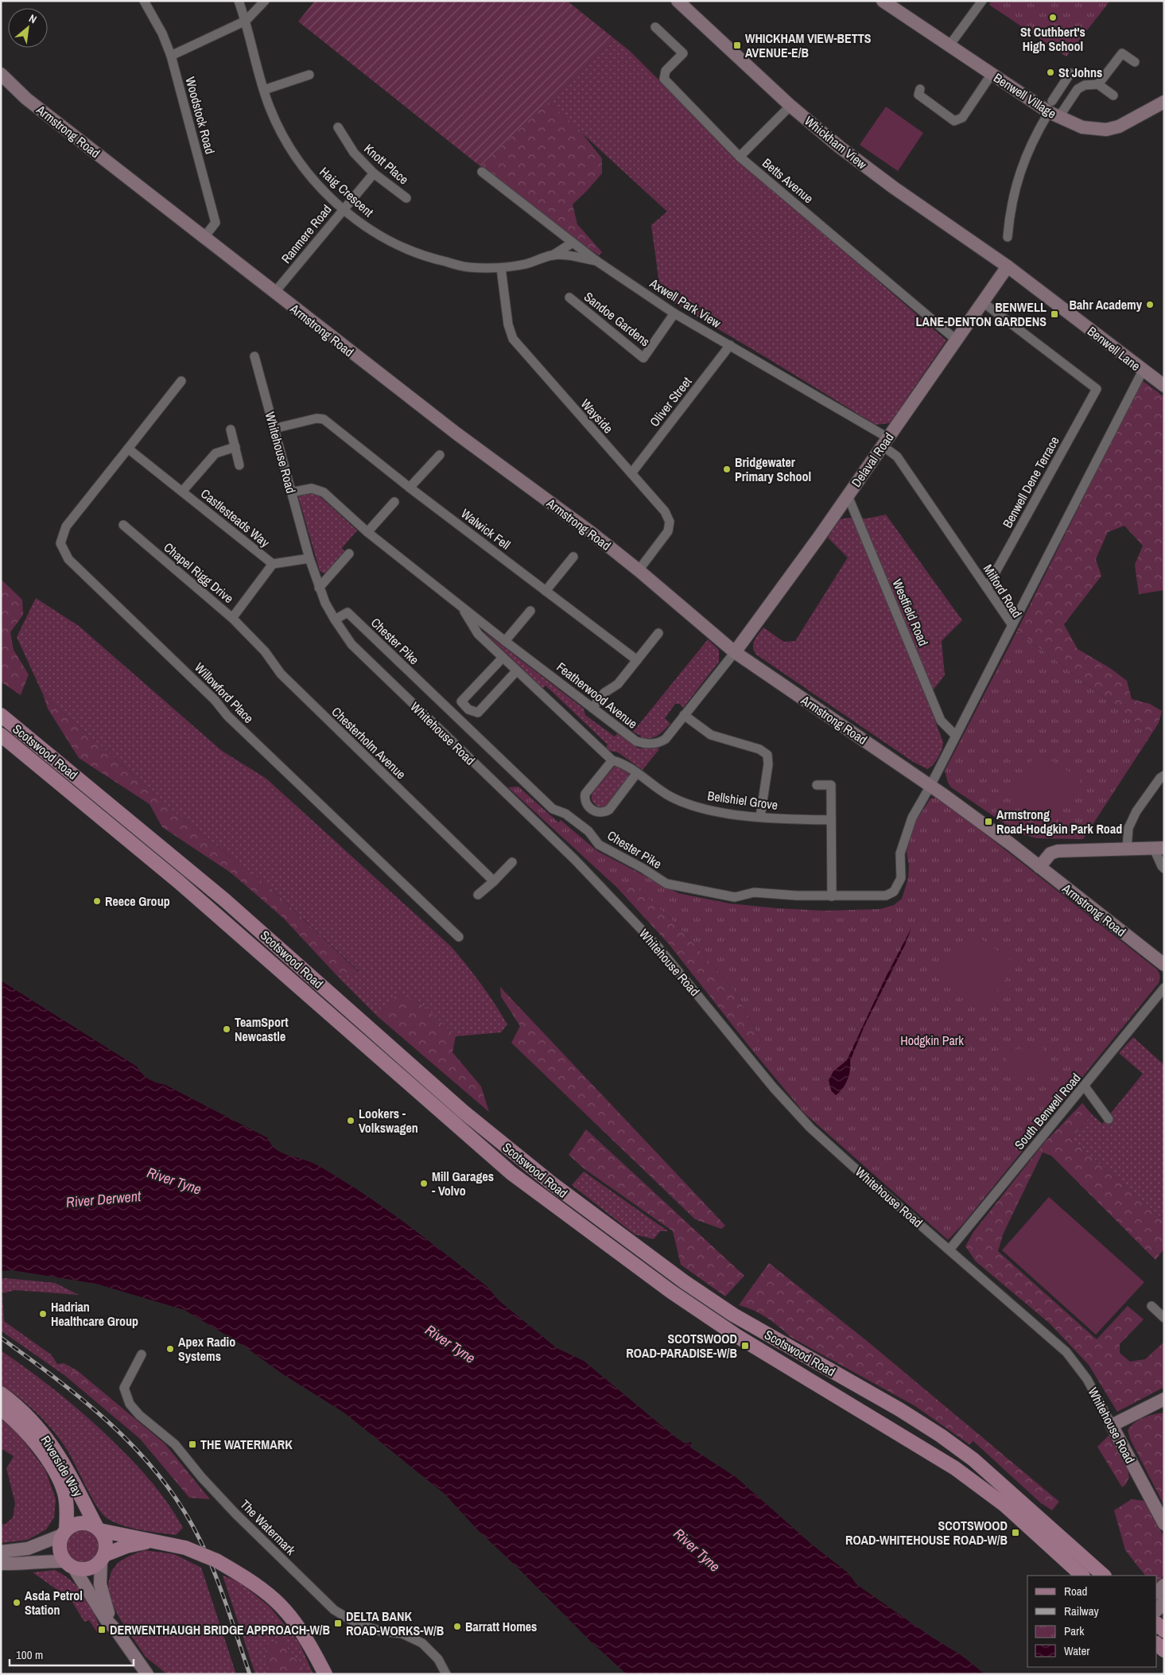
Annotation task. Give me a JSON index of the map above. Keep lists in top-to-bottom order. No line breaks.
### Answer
{"streets":{"main road":["Scotswood Road","Riverside Way"],"street":["Benwell Village","Woodstock Road","Armstrong Road","Whickham View","Knott Place","Betts Avenue","Haig Crescent","Ranmere Road","Axwell Park View","Sandoe Gardens","Benwell Lane","Oliver Street","Wayside","Whitehouse Road","Delaval Road","Benwell Dene Terrace","Castlesteads Way","Walwick Fell","Chapel Rigg Drive","Milford Road","Westfield Road","Chester Pike","Willowford Place","Featherwood Avenue","Chesterholm Avenue","Bellshiel Grove","South Benwell Road","The Watermark"]},"crossings":[["Woodstock Road","Armstrong Road"],["Armstrong Road","Ranmere Road"],["Armstrong Road","Wayside"],["Armstrong Road","Delaval Road"],["Armstrong Road","Milford Road"],["Armstrong Road","Chester Pike"],["Armstrong Road","Featherwood Avenue"],["Whickham View","Benwell Lane"],["Whickham View","Delaval Road"],["Knott Place","Ranmere Road"],["Betts Avenue","Delaval Road"],["Haig Crescent","Ranmere Road"],["Haig Crescent","Axwell Park View"],["Haig Crescent","Wayside"],["Axwell Park View","Sandoe Gardens"],["Axwell Park View","Oliver Street"],["Axwell Park View","Delaval Road"],["Axwell Park View","Milford Road"],["Benwell Lane","Delaval Road"],["Oliver Street","Wayside"],["Whitehouse Road","Walwick Fell"],["Whitehouse Road","Chester Pike"],["Whitehouse Road","Featherwood Avenue"],["Whitehouse Road","South Benwell Road"],["Delaval Road","Benwell Dene Terrace"],["Delaval Road","Milford Road"],["Delaval Road","Westfield Road"],["Delaval Road","Featherwood Avenue"],["Benwell Dene Terrace","Milford Road"],["Castlesteads Way","Chapel Rigg Drive"],["Castlesteads Way","Willowford Place"],["Chapel Rigg Drive","Chesterholm Avenue"],["Milford Road","Westfield Road"],["Milford Road","Chester Pike"],["Featherwood Avenue","Bellshiel Grove"]],"water":["River Tyne","River Derwent"],"parks":["Hodgkin Park"],"places":{"other":["St Cuthbert's High School","St Johns","Bahr Academy","Bridgewater Primary School","Reece Group","TeamSport Newcastle","Lookers - Volkswagen","Mill Garages - Volvo","Hadrian Healthcare Group","Apex Radio Systems","Asda Petrol Station","Barratt Homes"],"transit":["WHICKHAM VIEW-BETTS AVENUE-E/B","BENWELL LANE-DENTON GARDENS","Armstrong Road-Hodgkin Park Road","SCOTSWOOD ROAD-PARADISE-W/B","THE WATERMARK","SCOTSWOOD ROAD-WHITEHOUSE ROAD-W/B","DELTA BANK ROAD-WORKS-W/B","DERWENTHAUGH BRIDGE APPROACH-W/B"]},"legend":["Road","Railway","Park","Water"],"scale_bar":"100 m","north":"top right"}
